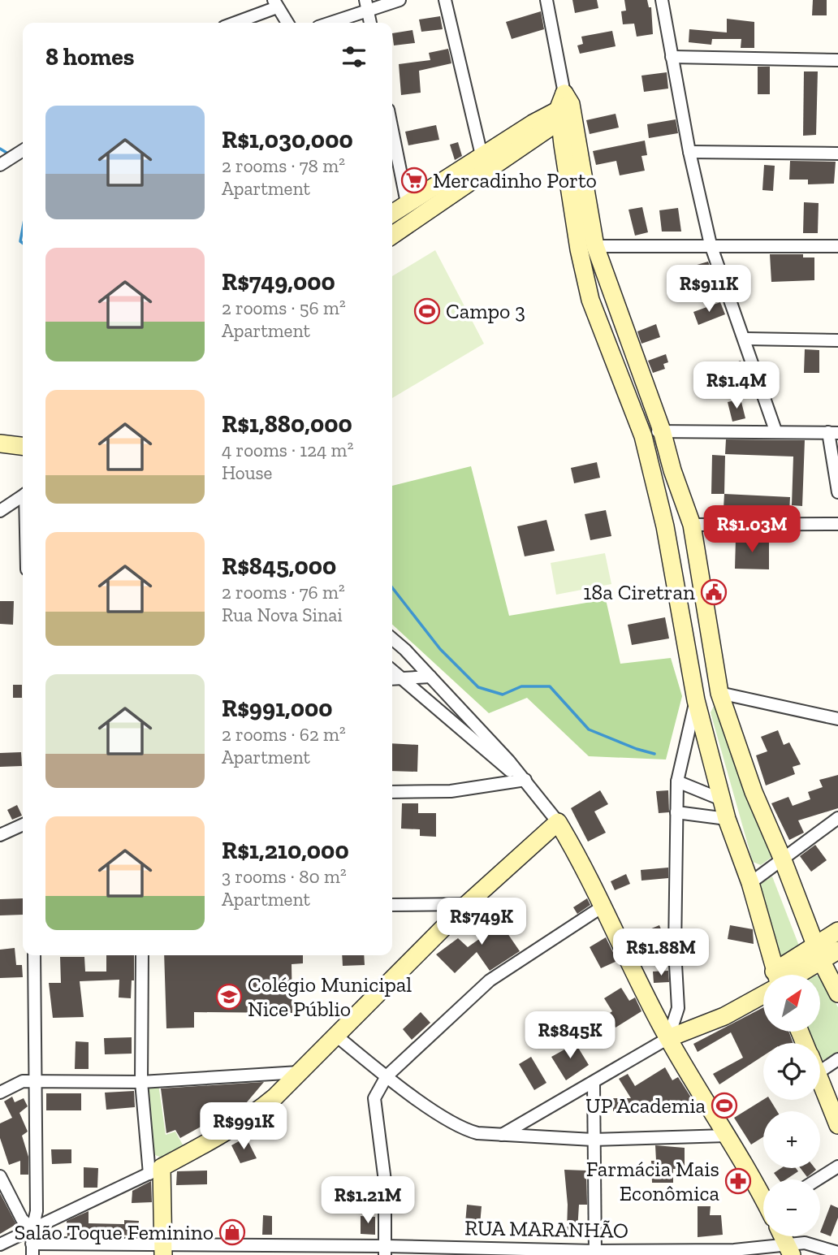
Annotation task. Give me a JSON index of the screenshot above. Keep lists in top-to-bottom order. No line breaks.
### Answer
{"streets":{"street":["RUA MARANHÃO"]},"places":{"supermarket":["Mercadinho Porto"],"sports":["Campo 3","UP Academia"],"public building":["18a Ciretran"],"school or university":["Colégio Municipal Nice Públio"],"pharmacy":["Farmácia Mais Econômica"],"shop":["Salão Toque Feminino"]},"north":"top right","page":{"heading":"8 homes","list":[{"name":"R$1,030,000","note":"2 rooms · 78 m² · Apartment"},{"name":"R$749,000","note":"2 rooms · 56 m² · Apartment"},{"name":"R$1,880,000","note":"4 rooms · 124 m² · House"},{"name":"R$845,000","note":"2 rooms · 76 m² · Rua Nova Sinai"},{"name":"R$991,000","note":"2 rooms · 62 m² · Apartment"},{"name":"R$1,210,000","note":"3 rooms · 80 m² · Apartment"}],"price":["R$911K","R$1.4M","R$1.03M","R$749K","R$1.88M","R$845K","R$991K","R$1.21M"],"map_buttons":["+","−"]}}
